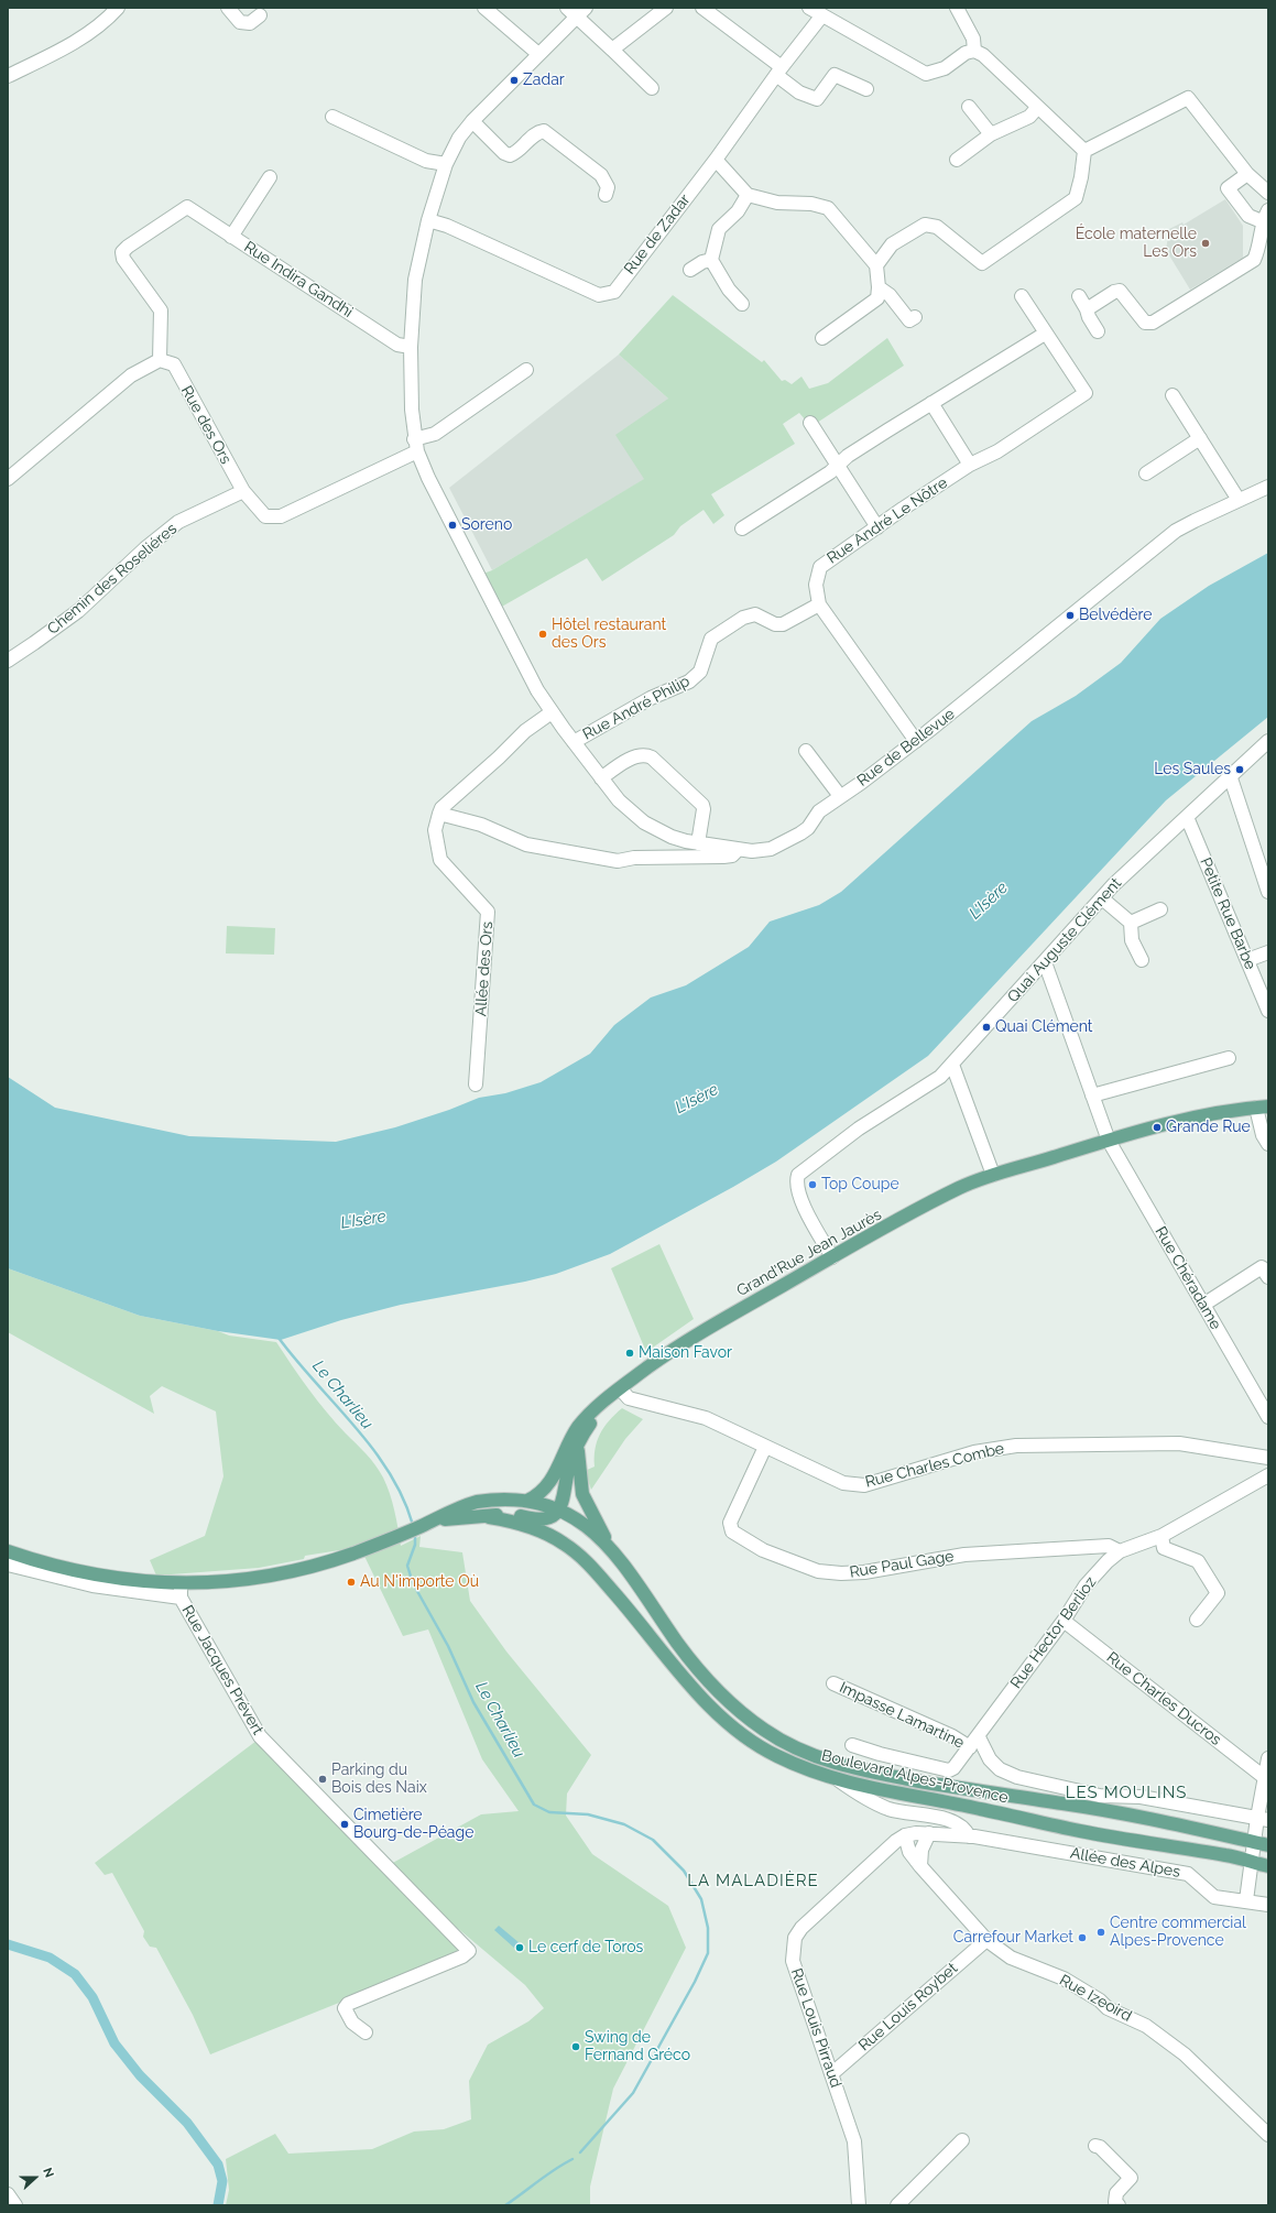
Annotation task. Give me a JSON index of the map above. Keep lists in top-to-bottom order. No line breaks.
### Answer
{"streets":{"main road":["Grand'Rue Jean Jaurès","Boulevard Alpes-Provence"],"street":["Rue de Zadar","Rue Indira Gandhi","Rue des Ors","Rue André Le Nôtre","Chemin des Roseliéres","Rue André Philip","Rue de Bellevue","Petite Rue Barbe","Quai Auguste Clément","Allée des Ors","Rue Chéradame","Rue Charles Combe","Rue Paul Gage","Rue Hector Berlioz","Rue Jacques Prévert","Rue Charles Ducros","Impasse Lamartine","Allée des Alpes","Rue Izeoird","Rue Louis Roybet","Rue Louis Pirraud"]},"crossings":[["Rue de Zadar","Rue de Bellevue"],["Rue Indira Gandhi","Rue des Ors"],["Rue Indira Gandhi","Rue de Bellevue"],["Rue des Ors","Chemin des Roseliéres"],["Rue des Ors","Rue de Bellevue"],["Rue André Le Nôtre","Rue André Philip"],["Rue André Le Nôtre","Rue de Bellevue"],["Rue André Philip","Rue de Bellevue"],["Petite Rue Barbe","Quai Auguste Clément"],["Quai Auguste Clément","Grand'Rue Jean Jaurès"],["Quai Auguste Clément","Rue Chéradame"],["Grand'Rue Jean Jaurès","Rue Chéradame"],["Grand'Rue Jean Jaurès","Rue Charles Combe"],["Rue Charles Combe","Rue Paul Gage"],["Rue Paul Gage","Rue Hector Berlioz"],["Rue Hector Berlioz","Rue Charles Ducros"],["Rue Hector Berlioz","Impasse Lamartine"],["Rue Izeoird","Rue Louis Roybet"],["Rue Izeoird","Rue Louis Pirraud"],["Rue Louis Roybet","Rue Louis Pirraud"]],"districts":["LES MOULINS","LA MALADIÈRE"],"water":["L'Isère","Le Charlieu"],"places":["Zadar","École maternelle Les Ors","Soreno","Belvédère","Hôtel restaurant des Ors","Les Saules","Quai Clément","Grande Rue","Top Coupe","Maison Favor","Au N'importe Où","Parking du Bois des Naix","Cimetière Bourg-de-Péage","Centre commercial Alpes-Provence","Carrefour Market","Le cerf de Toros","Swing de Fernand Gréco"],"north":"right"}
